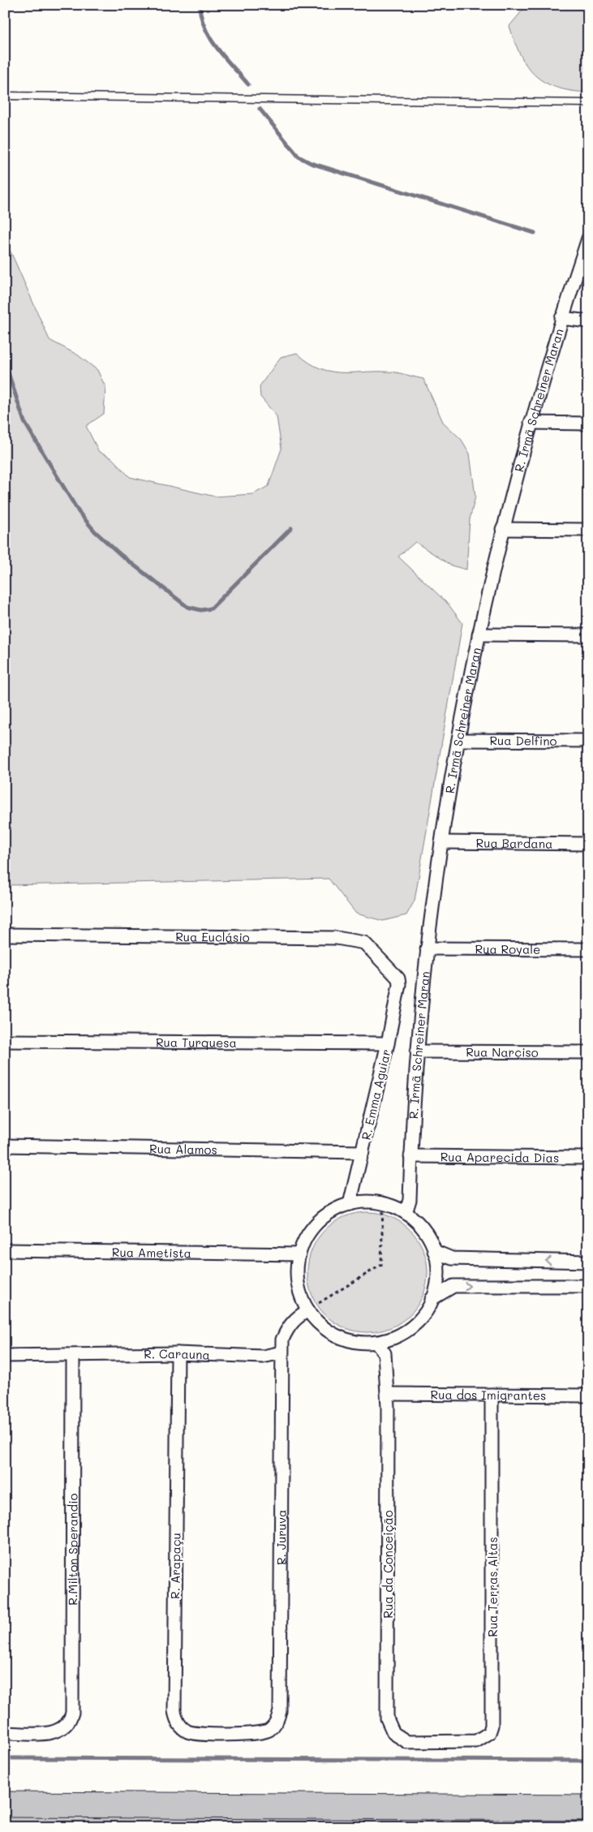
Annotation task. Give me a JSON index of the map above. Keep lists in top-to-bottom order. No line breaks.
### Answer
{"streets":{"street":["R. Irmã Schreiner Maran","Rua Delfino","Rua Bardana","Rua Euclásio","Rua Royale","Rua Turquesa","Rua Narciso","R. Emma Aguiar","Rua Álamos","Rua Aparecida Dias","Rua Ametista","R. Carauna","Rua dos Imigrantes","R. Juruva","R.Milton Sperandio","Rua da Conceição","R. Arapaçu","Rua Terras Altas"]},"crossings":[["R. Irmã Schreiner Maran","Rua Delfino"],["R. Irmã Schreiner Maran","Rua Bardana"],["R. Irmã Schreiner Maran","Rua Royale"],["R. Irmã Schreiner Maran","Rua Narciso"],["R. Irmã Schreiner Maran","Rua Aparecida Dias"],["Rua Euclásio","R. Emma Aguiar"],["Rua Turquesa","R. Emma Aguiar"],["R. Emma Aguiar","Rua Álamos"],["R. Carauna","R. Juruva"],["R. Carauna","R.Milton Sperandio"],["R. Carauna","R. Arapaçu"],["Rua dos Imigrantes","Rua da Conceição"],["Rua dos Imigrantes","Rua Terras Altas"],["R. Juruva","R. Arapaçu"],["Rua da Conceição","Rua Terras Altas"]]}
